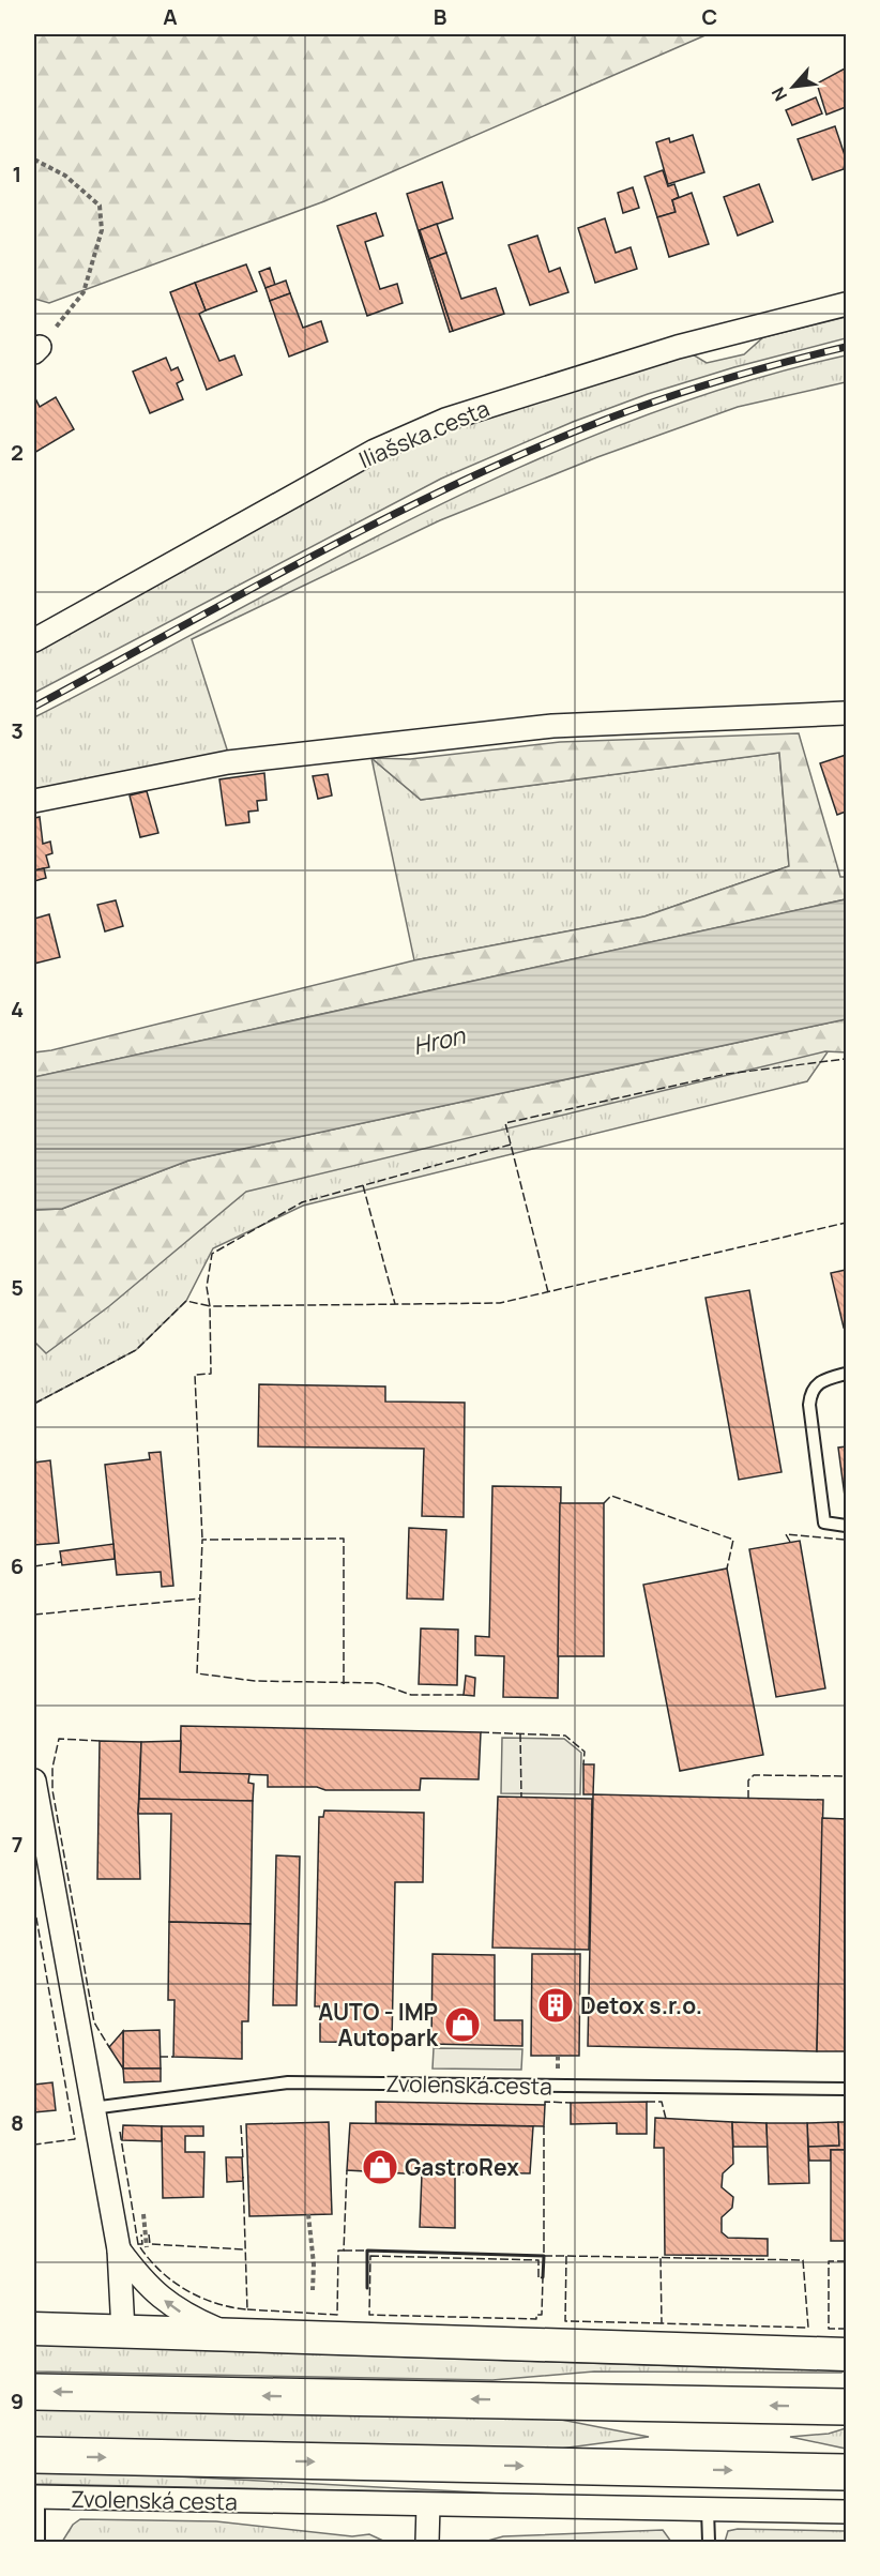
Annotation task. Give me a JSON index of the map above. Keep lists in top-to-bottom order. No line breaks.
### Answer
{"streets":{"street":["Iliašska cesta","Zvolenská cesta"]},"water":["Hron"],"places":{"building":["Detox s.r.o."],"shop":["AUTO - IMP Autopark","GastroRex"]},"north":"bottom left","grid":{"columns":["A","B","C"],"rows":["1","2","3","4","5","6","7","8","9"]}}
